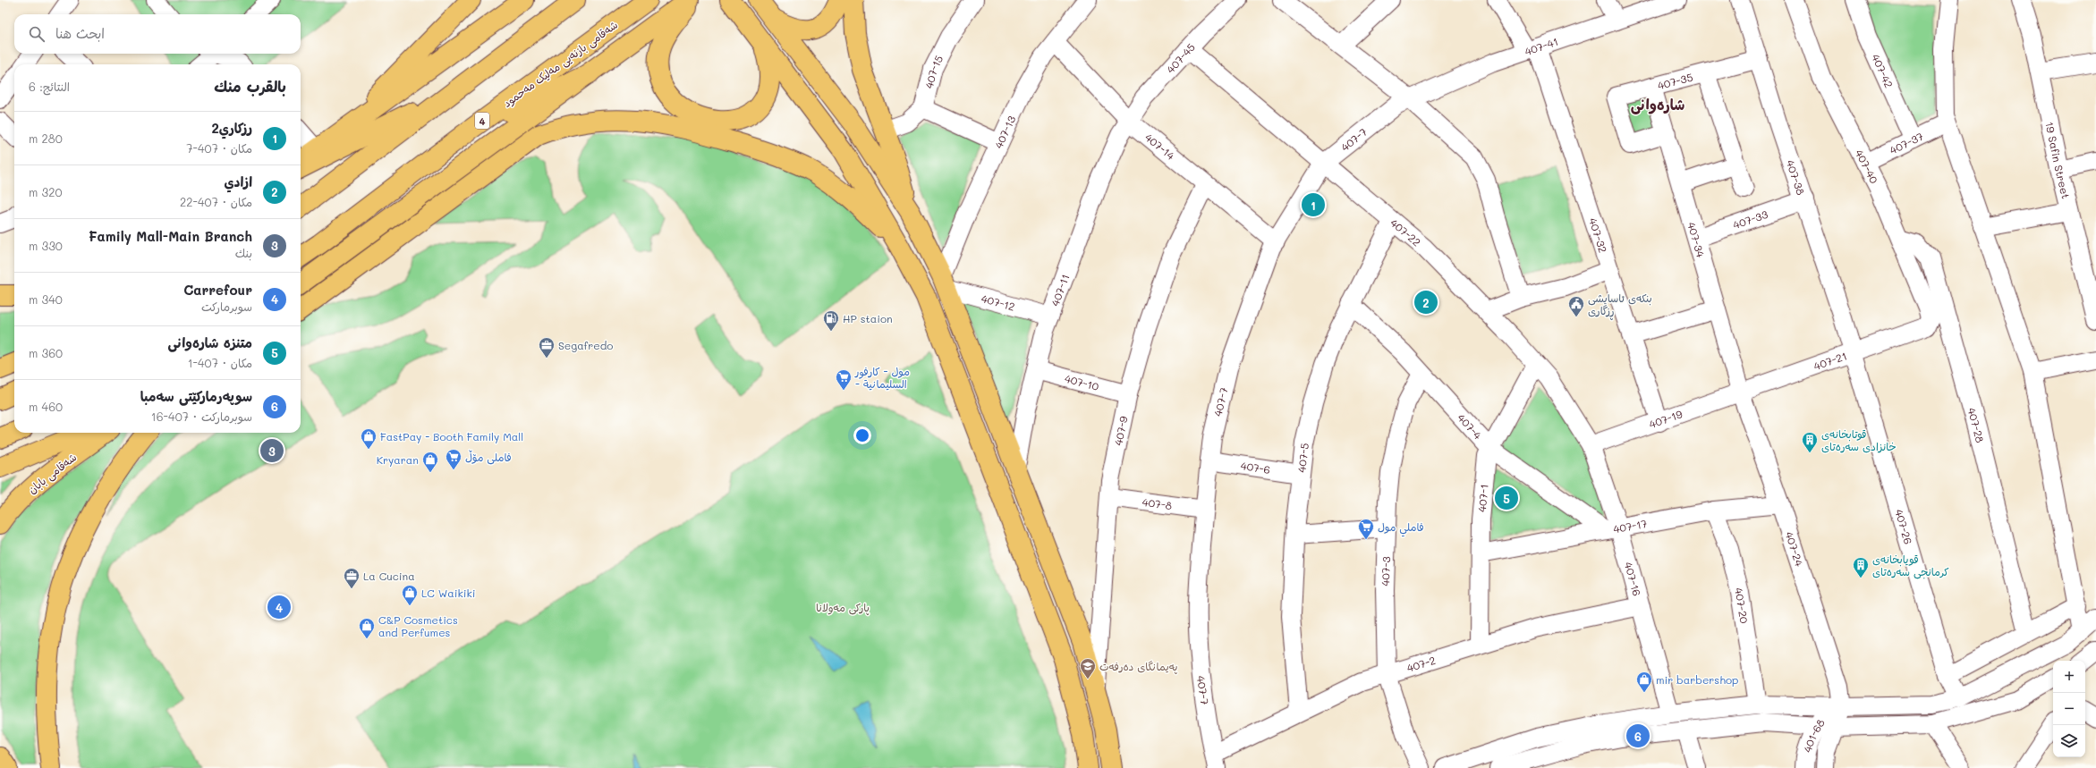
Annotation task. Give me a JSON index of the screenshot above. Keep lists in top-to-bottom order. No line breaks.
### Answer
{"streets":{"main road":["شەقامی بازنەیی مەلیک مەحمود","4","شەقامی بابان"],"street":["407-41","407-45","407-42","407-15","407-35","407-13","407-7","407-37","407-14","19 Safin Street","407-40","407-38","407-33","407-22","407-32","407-34","407-11","407-12","407-21","407-10","407-19","407-28","407-4","407-9","407-5","407-6","407-1","407-8","407-17","407-26","407-24","407-3","407-16","407-20","407-2","401-68"]},"crossings":[["407-41","407-7"],["407-41","407-32"],["407-45","407-14"],["407-45","407-22"],["407-45","407-11"],["شەقامی بازنەیی مەلیک مەحمود","4"],["407-42","407-37"],["407-35","407-38"],["407-35","407-34"],["407-13","407-14"],["407-13","407-12"],["407-7","407-14"],["407-7","407-22"],["407-7","407-6"],["407-7","407-8"],["407-7","407-2"],["407-37","407-40"],["407-14","407-11"],["407-14","407-9"],["407-40","407-21"],["407-40","407-28"],["407-38","407-33"],["407-38","407-21"],["407-38","407-26"],["407-33","407-34"],["407-22","407-19"],["407-22","407-5"],["407-22","407-1"],["407-22","407-16"],["407-32","407-19"],["407-34","407-21"],["407-34","407-19"],["407-34","407-24"],["407-11","407-12"],["407-11","407-10"],["407-21","407-19"],["407-21","407-26"],["407-21","407-24"],["407-10","407-9"],["407-19","407-24"],["407-19","407-16"],["407-4","407-5"],["407-4","407-1"],["407-4","407-17"],["407-4","407-3"],["407-4","407-16"],["407-9","407-8"],["407-5","407-6"],["407-5","407-2"],["407-1","407-17"],["407-1","407-2"],["407-17","407-24"],["407-17","407-16"],["407-17","407-20"],["407-24","401-68"],["407-3","407-2"],["407-16","407-2"]],"districts":["شارەوانی"],"parks":["پارکی مەولانا"],"places":{"public building":["بنکەی ئاسایشی ڕزگاری"],"fuel station":["HP staion"],"office":["Segafredo","La Cucina"],"supermarket":["مول - كارفور - السليمانية","فاملی مۆڵ","فاملي مول"],"shop":["FastPay - Booth Family Mall","Kryaran","LC Waikiki","C&P Cosmetics and Perfumes","mir barbershop"],"building":["قوتابخانەی خانزادی سەرەتای","قویابخانەی کرمانجی سەرەتای"],"school or university":["پەیمانگای دەرفەت"]},"page":{"search":"ابحث هنا","heading":["بالقرب منك","النتائج: 6"],"list":[{"mark":"1","name":"رزكاري2","note":"مكان · 407-7","value":"280 m"},{"mark":"2","name":"ازادي","note":"مكان · 407-22","value":"320 m"},{"mark":"3","name":"Family Mall-Main Branch","note":"بنك","value":"330 m"},{"mark":"4","name":"Carrefour","note":"سوبرماركت","value":"340 m"},{"mark":"5","name":"متنزه شارەوانی","note":"مكان · 407-1","value":"360 m"},{"mark":"6","name":"سوپەرمارکێتی سەمبا","note":"سوبرماركت · 407-16","value":"460 m"}],"pins":["1","2","3","5","4","6"],"map_buttons":["+","−"]}}
